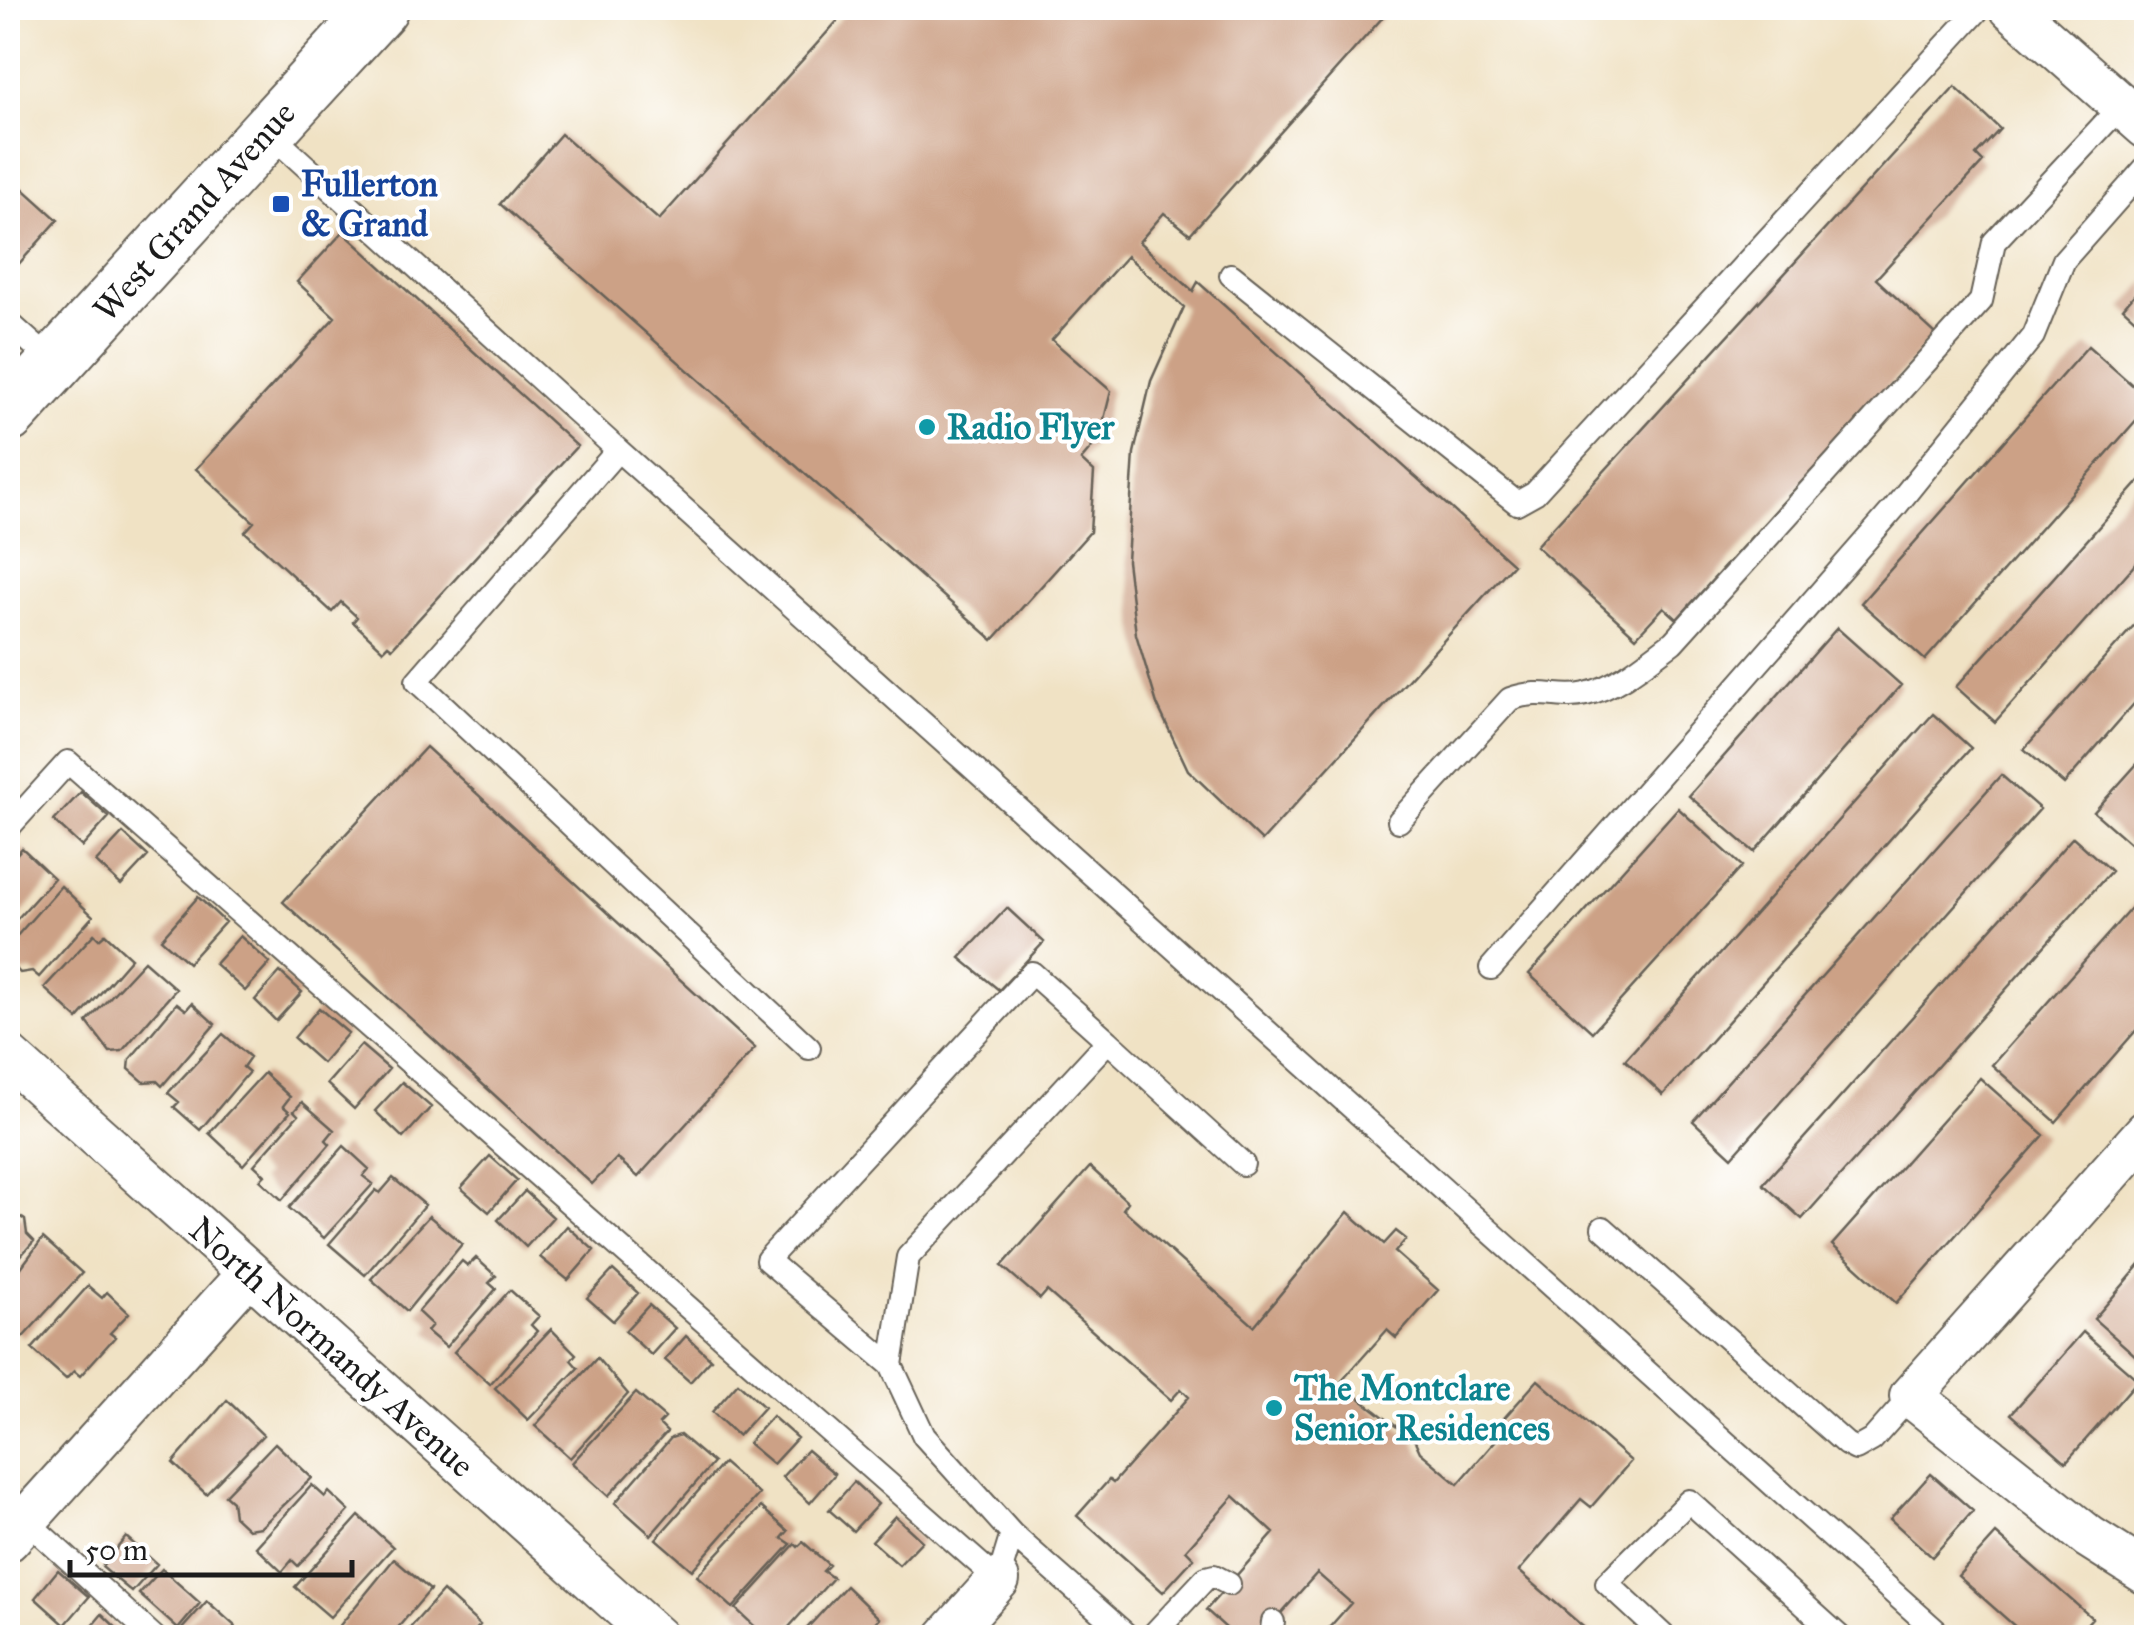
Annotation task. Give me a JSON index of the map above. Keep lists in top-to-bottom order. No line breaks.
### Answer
{"streets":{"main road":["West Grand Avenue"],"street":["North Normandy Avenue"]},"places":{"transit":["Fullerton & Grand"],"other":["Radio Flyer","The Montclare Senior Residences"]},"scale_bar":"50 m"}
